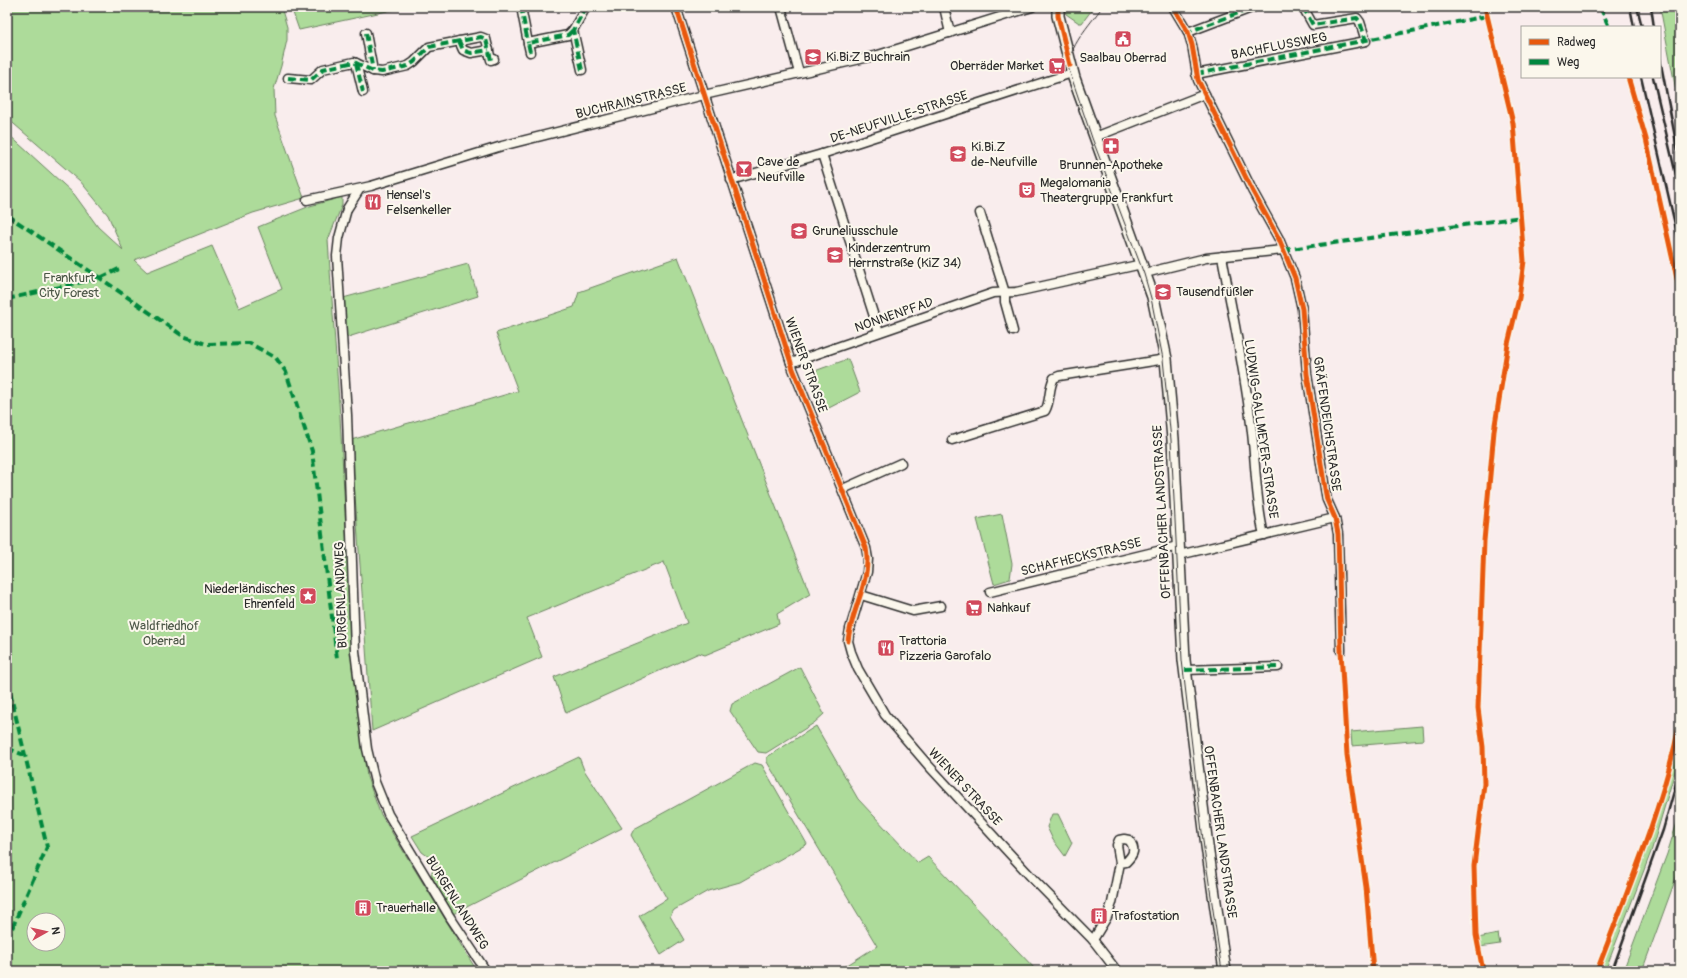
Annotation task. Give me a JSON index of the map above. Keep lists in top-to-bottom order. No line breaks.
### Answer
{"streets":{"main road":["OFFENBACHER LANDSTRASSE"],"street":["BACHFLUSSWEG","BUCHRAINSTRASSE","DE-NEUFVILLE-STRASSE","NONNENPFAD","WIENER STRASSE","GRÄFENDEICHSTRASSE","LUDWIG-GALLMEYER-STRASSE","SCHAFHECKSTRASSE","BURGENLANDWEG"]},"crossings":[["BACHFLUSSWEG","GRÄFENDEICHSTRASSE"],["BUCHRAINSTRASSE","WIENER STRASSE"],["BUCHRAINSTRASSE","BURGENLANDWEG"],["DE-NEUFVILLE-STRASSE","WIENER STRASSE"],["DE-NEUFVILLE-STRASSE","OFFENBACHER LANDSTRASSE"],["NONNENPFAD","WIENER STRASSE"],["NONNENPFAD","GRÄFENDEICHSTRASSE"],["NONNENPFAD","LUDWIG-GALLMEYER-STRASSE"],["NONNENPFAD","OFFENBACHER LANDSTRASSE"],["GRÄFENDEICHSTRASSE","SCHAFHECKSTRASSE"],["LUDWIG-GALLMEYER-STRASSE","SCHAFHECKSTRASSE"],["OFFENBACHER LANDSTRASSE","SCHAFHECKSTRASSE"]],"parks":["Frankfurt City Forest","Waldfriedhof Oberrad"],"places":{"public building":["Saalbau Oberrad"],"school or university":["Ki.Bi.Z Buchrain","Ki.Bi.Z de-Neufville","Gruneliusschule","Kinderzentrum Herrnstraße (KiZ 34)","Tausendfüßler"],"supermarket":["Oberräder Market","Nahkauf"],"pharmacy":["Brunnen-Apotheke"],"bar":["Cave de Neufville"],"theatre":["Megalomania Theatergruppe Frankfurt"],"restaurant":["Hensel's Felsenkeller","Trattoria Pizzeria Garofalo"],"place":["Niederländisches Ehrenfeld"],"building":["Trauerhalle","Trafostation"]},"legend":["Radweg","Weg"],"north":"right"}
